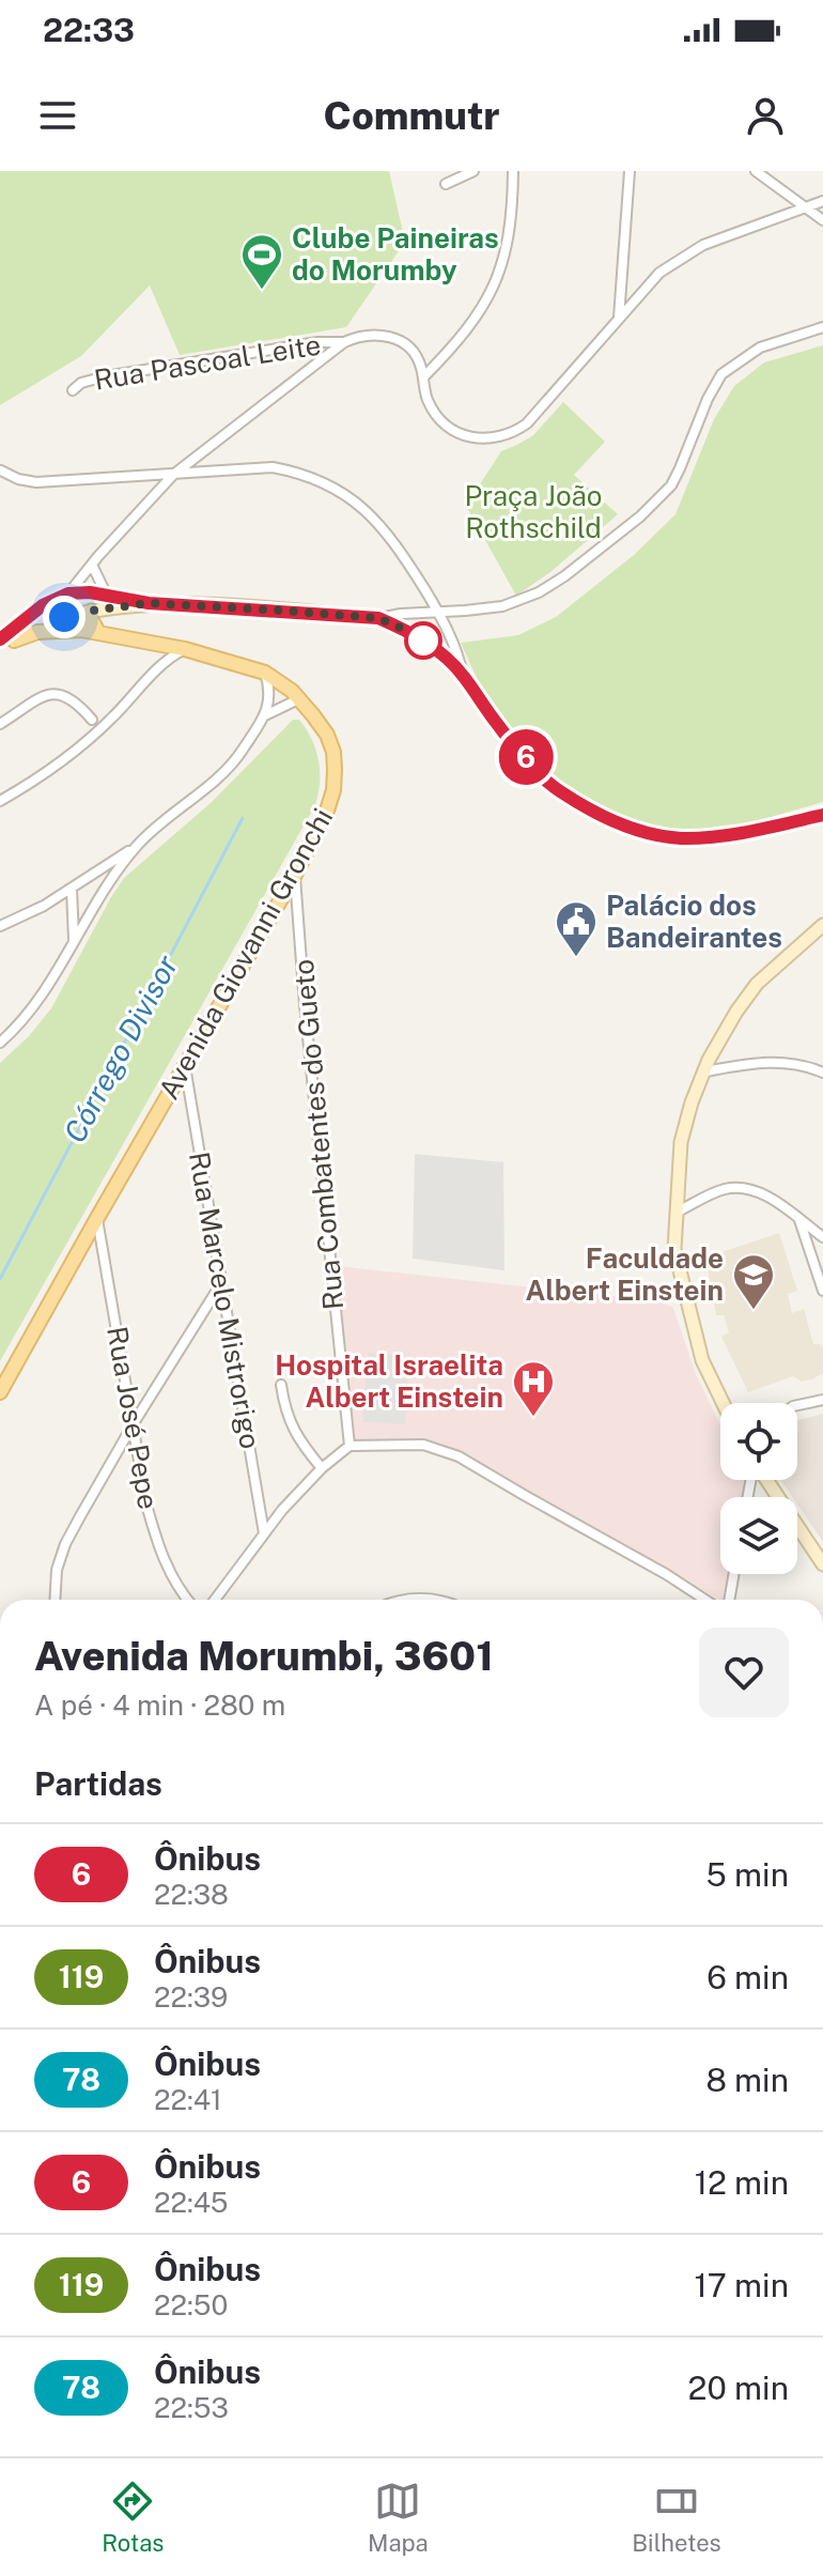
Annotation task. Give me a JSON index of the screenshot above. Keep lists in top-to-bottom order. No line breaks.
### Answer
{"streets":{"main road":["Avenida Giovanni Gronchi"],"street":["Rua Pascoal Leite","Rua Combatentes do Gueto","Rua Marcelo Mistrorigo","Rua José Pepe"]},"crossings":[["Avenida Giovanni Gronchi","Rua Combatentes do Gueto"],["Avenida Giovanni Gronchi","Rua Marcelo Mistrorigo"],["Avenida Giovanni Gronchi","Rua José Pepe"]],"water":["Córrego Divisor"],"parks":["Praça João Rothschild"],"places":{"sports":["Clube Paineiras do Morumby"],"public building":["Palácio dos Bandeirantes"],"school or university":["Faculdade Albert Einstein"],"hospital":["Hospital Israelita Albert Einstein"]},"lines":["bus line 6"],"page":{"status":"22:33","header":"Commutr","on_map":"6","heading":[["Avenida Morumbi, 3601","A pé · 4 min · 280 m"],"Partidas"],"list":[{"mark":"6","name":"Ônibus","note":"22:38","value":"5 min"},{"mark":"119","name":"Ônibus","note":"22:39","value":"6 min"},{"mark":"78","name":"Ônibus","note":"22:41","value":"8 min"},{"mark":"6","name":"Ônibus","note":"22:45","value":"12 min"},{"mark":"119","name":"Ônibus","note":"22:50","value":"17 min"},{"mark":"78","name":"Ônibus","note":"22:53","value":"20 min"}],"tabs":["Rotas","Mapa","Bilhetes"]}}
